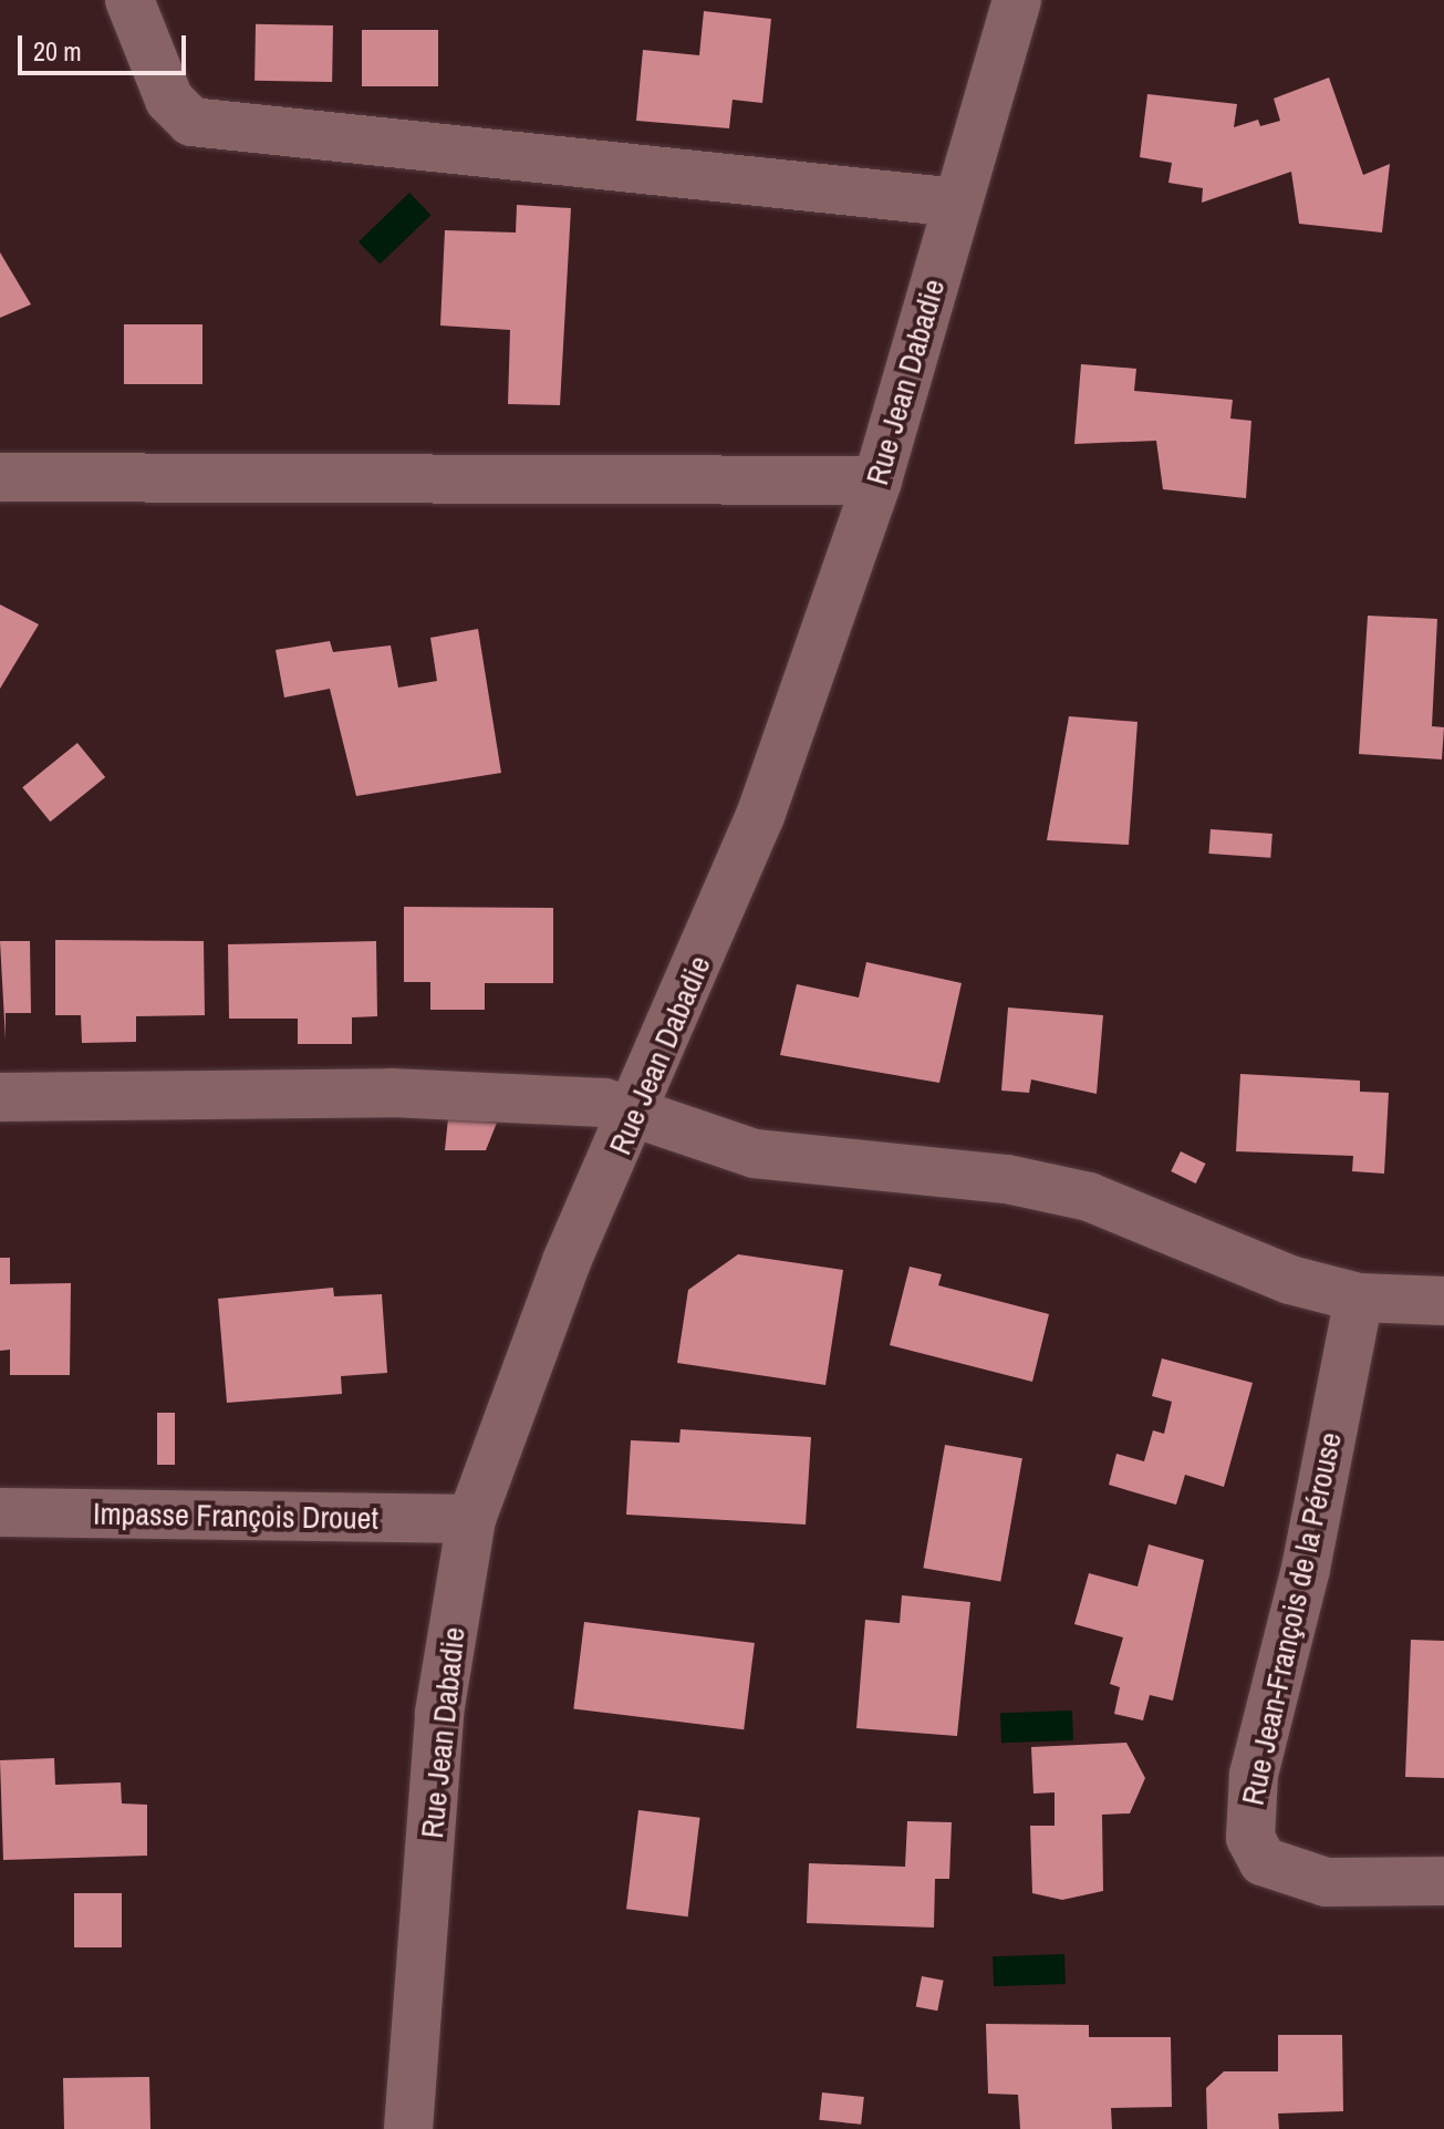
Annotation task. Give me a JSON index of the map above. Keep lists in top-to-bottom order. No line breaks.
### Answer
{"streets":{"street":["Rue Jean Dabadie","Impasse François Drouet","Rue Jean-François de la Pérouse"]},"crossings":[["Rue Jean Dabadie","Impasse François Drouet"]],"scale_bar":"20 m"}
